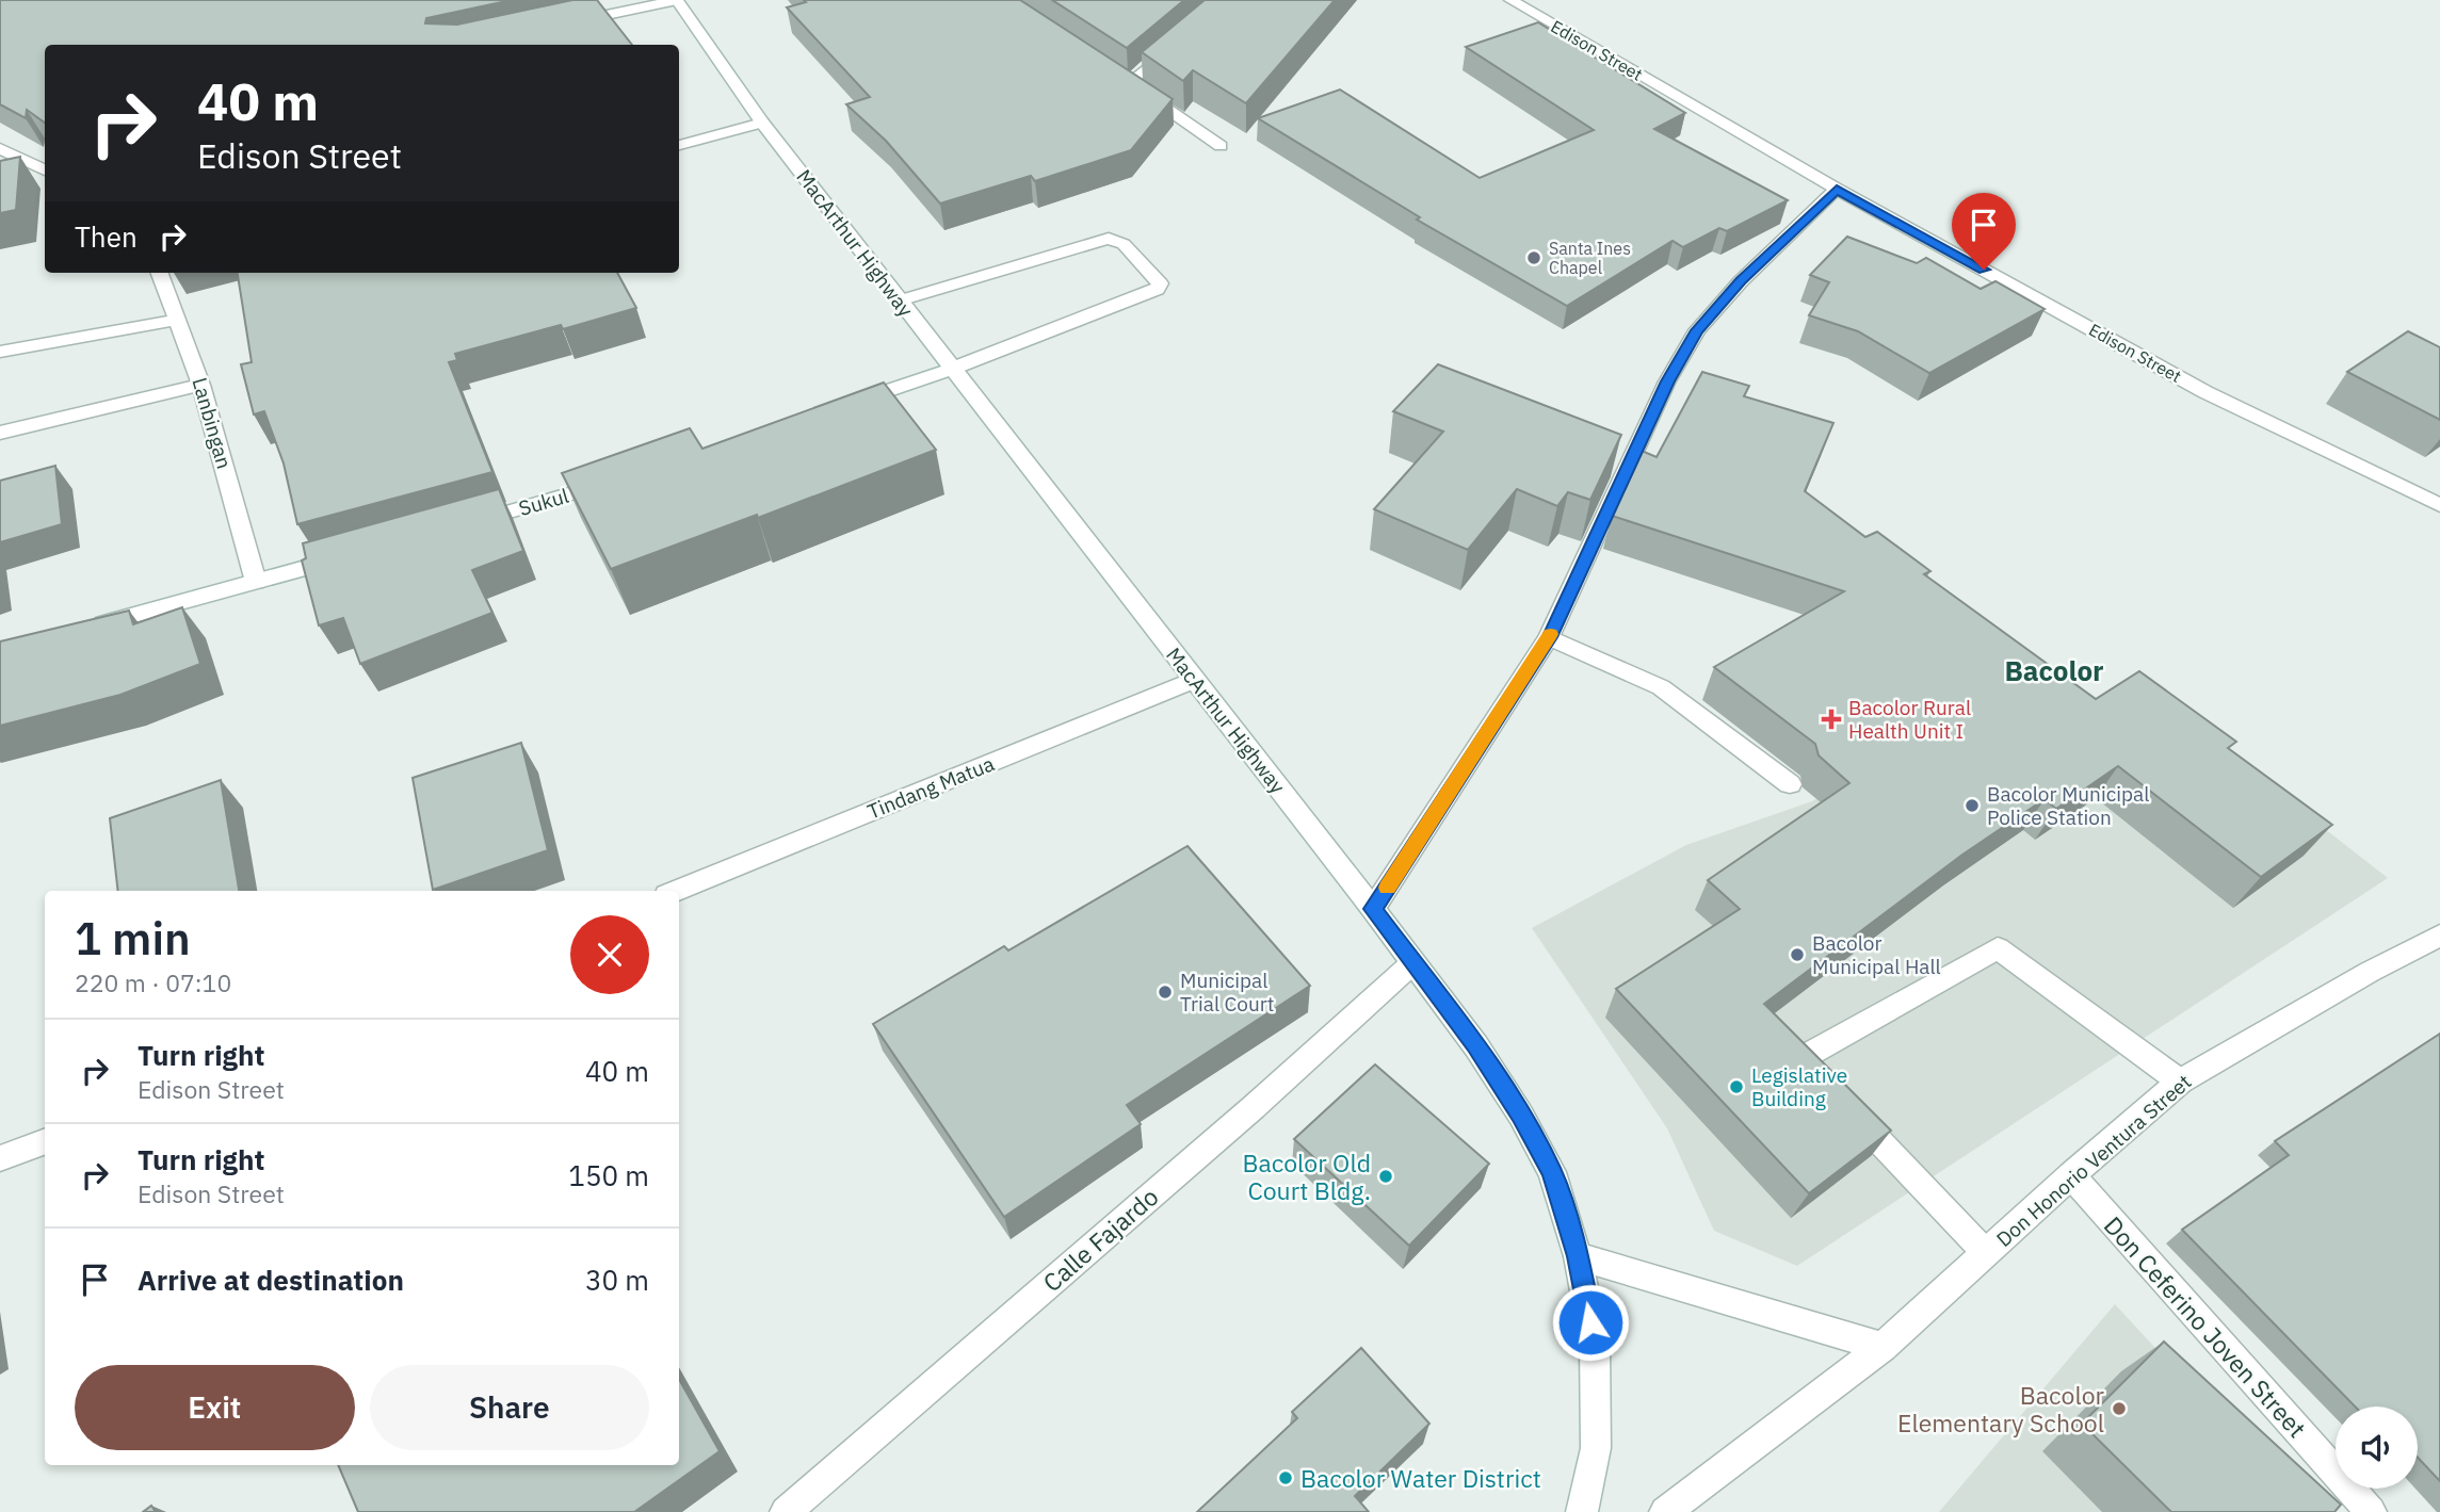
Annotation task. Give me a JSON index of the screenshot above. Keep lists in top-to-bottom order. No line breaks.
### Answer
{"streets":{"street":["Edison Street","MacArthur Highway","Lanbingan","Sukul","Tindang Matua","Don Honorio Ventura Street","Calle Fajardo","Don Ceferino Joven Street"]},"crossings":[["MacArthur Highway","Tindang Matua"],["MacArthur Highway","Calle Fajardo"],["Don Honorio Ventura Street","Don Ceferino Joven Street"]],"districts":["Bacolor"],"places":{"other":["Santa Ines Chapel","Bacolor Municipal Police Station","Bacolor Municipal Hall","Municipal Trial Court","Legislative Building","Bacolor Old Court Bldg.","Bacolor Elementary School","Bacolor Water District"],"health":["Bacolor Rural Health Unit I"]},"page":{"turn":["40 m","Edison Street"],"then":"Then","heading":["1 min","220 m · 07:10"],"list":[{"name":"Turn right","note":"Edison Street","value":"40 m"},{"name":"Turn right","note":"Edison Street","value":"150 m"},{"name":"Arrive at destination","value":"30 m"}],"buttons":["Exit","Share"]}}
